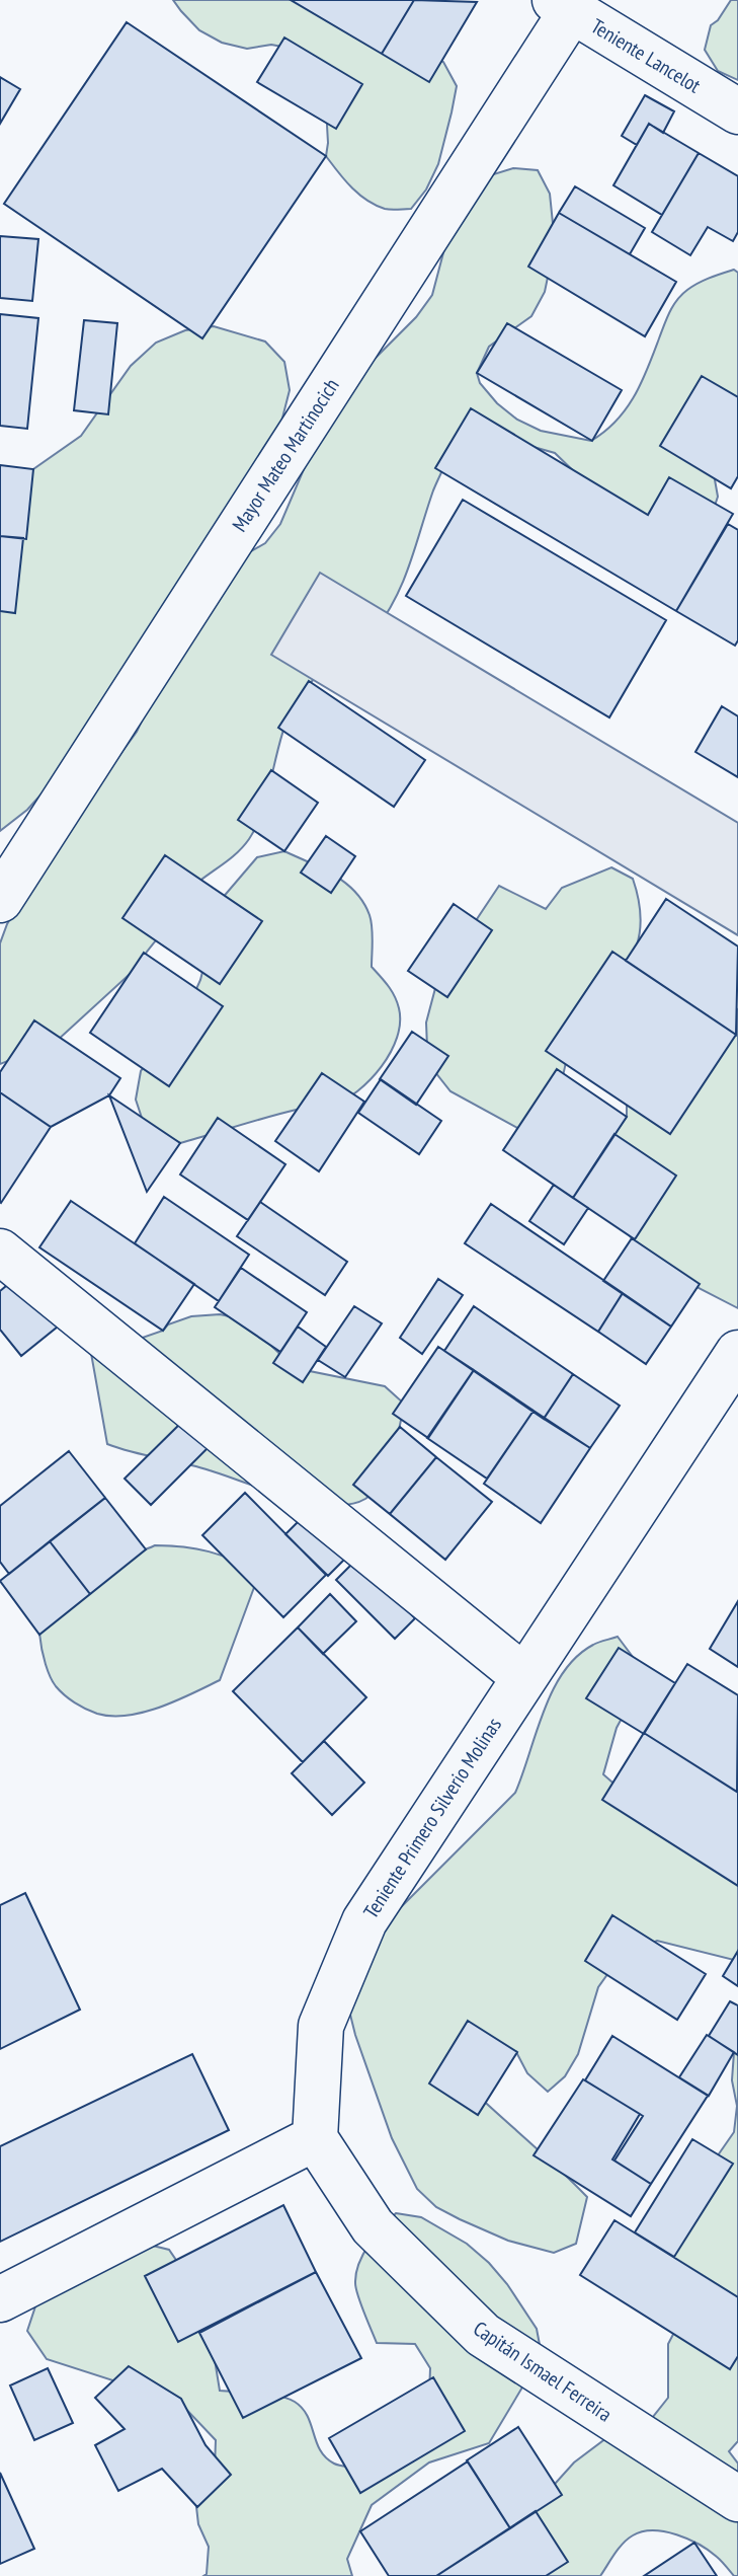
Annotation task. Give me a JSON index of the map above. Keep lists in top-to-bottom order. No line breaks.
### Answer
{"streets":{"street":["Teniente Lancelot","Mayor Mateo Martinocich","Teniente Primero Silverio Molinas","Capitán Ismael Ferreira"]},"crossings":[["Teniente Lancelot","Mayor Mateo Martinocich"],["Teniente Primero Silverio Molinas","Capitán Ismael Ferreira"]]}
